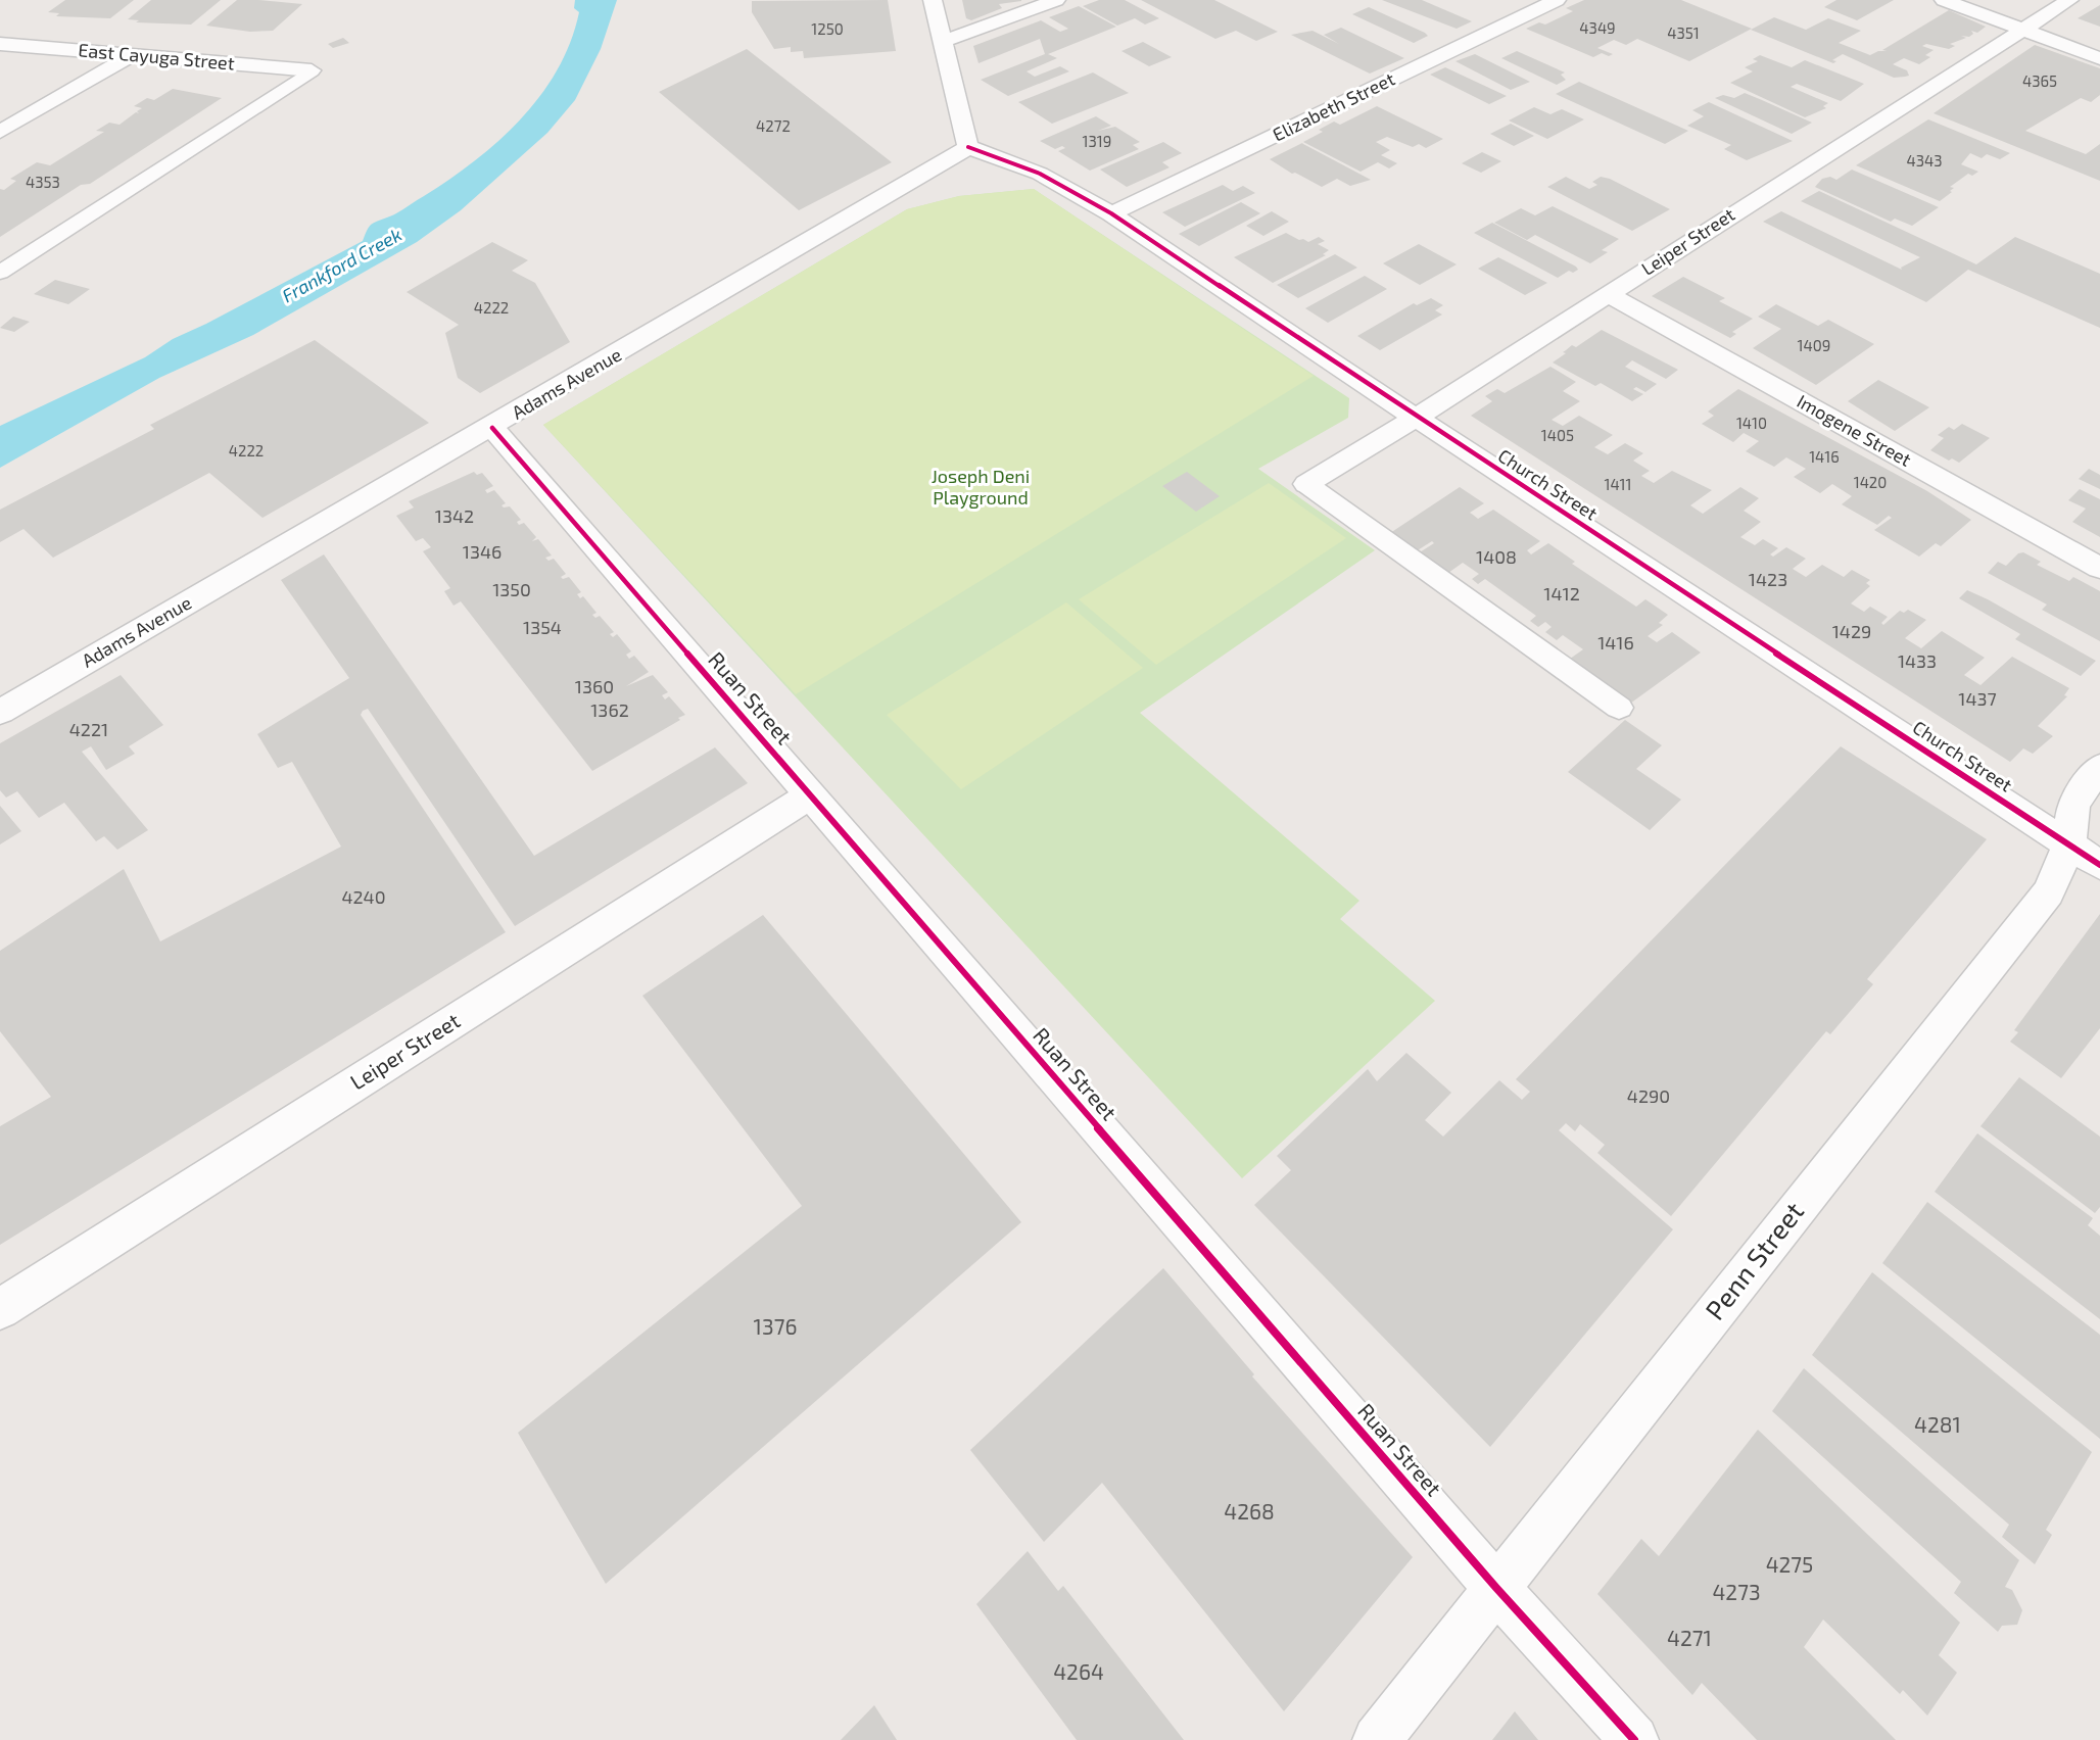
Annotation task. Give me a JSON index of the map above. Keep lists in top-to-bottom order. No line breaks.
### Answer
{"streets":{"street":["East Cayuga Street","Elizabeth Street","Leiper Street","Adams Avenue","Imogene Street","Church Street","Ruan Street","Penn Street"]},"crossings":[["Elizabeth Street","Church Street"],["Leiper Street","Imogene Street"],["Leiper Street","Church Street"],["Leiper Street","Ruan Street"],["Adams Avenue","Church Street"],["Adams Avenue","Ruan Street"],["Church Street","Penn Street"],["Ruan Street","Penn Street"]],"water":["Frankford Creek"],"parks":["Joseph Deni Playground"],"house_numbers":["4349","1250","4351","4365","4272","1319","4343","4353","4222","1409","1410","1405","4222","1416","1420","1411","1342","1346","1408","1423","1350","1412","1354","1429","1416","1433","1360","1437","1362","4221","4240","4290","1376","4281","4268","4275","4273","4271","4264"]}
